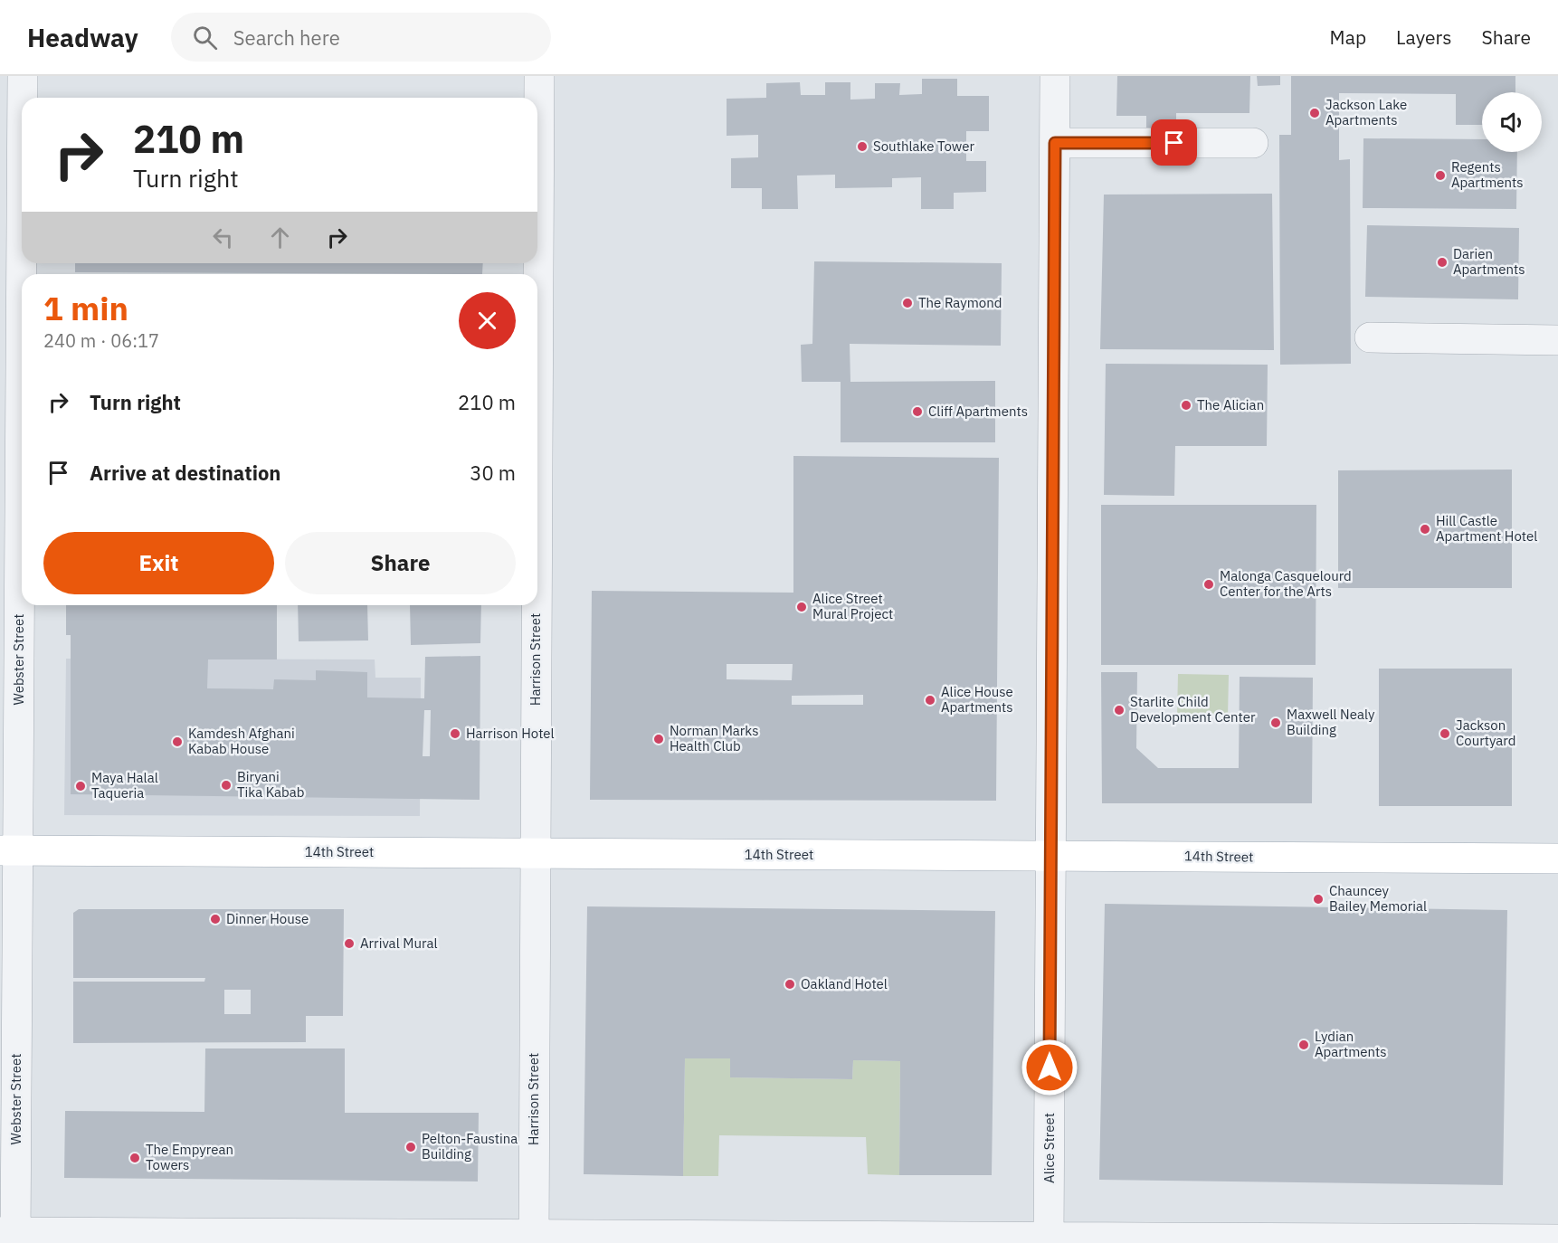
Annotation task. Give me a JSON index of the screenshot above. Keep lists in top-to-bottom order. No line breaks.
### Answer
{"streets":{"main road":["14th Street"],"street":["Webster Street","Harrison Street","Alice Street"]},"crossings":[["Webster Street","14th Street"],["Harrison Street","14th Street"],["14th Street","Alice Street"]],"places":["Jackson Lake Apartments","Southlake Tower","Regents Apartments","Darien Apartments","The Raymond","The Alician","Cliff Apartments","Hill Castle Apartment Hotel","Malonga Casquelourd Center for the Arts","Alice Street Mural Project","Alice House Apartments","Starlite Child Development Center","Maxwell Nealy Building","Harrison Hotel","Jackson Courtyard","Norman Marks Health Club","Kamdesh Afghani Kabab House","Biryani Tika Kabab","Maya Halal Taqueria","Chauncey Bailey Memorial","Dinner House","Arrival Mural","Oakland Hotel","Lydian Apartments","Pelton-Faustina Building","The Empyrean Towers"],"page":{"header":"Headway","search":"Search here","nav":["Map","Layers","Share"],"turn":["210 m","Turn right"],"heading":["1 min","240 m · 06:17"],"list":[{"name":"Turn right","value":"210 m"},{"name":"Arrive at destination","value":"30 m"}],"buttons":["Exit","Share"]}}
